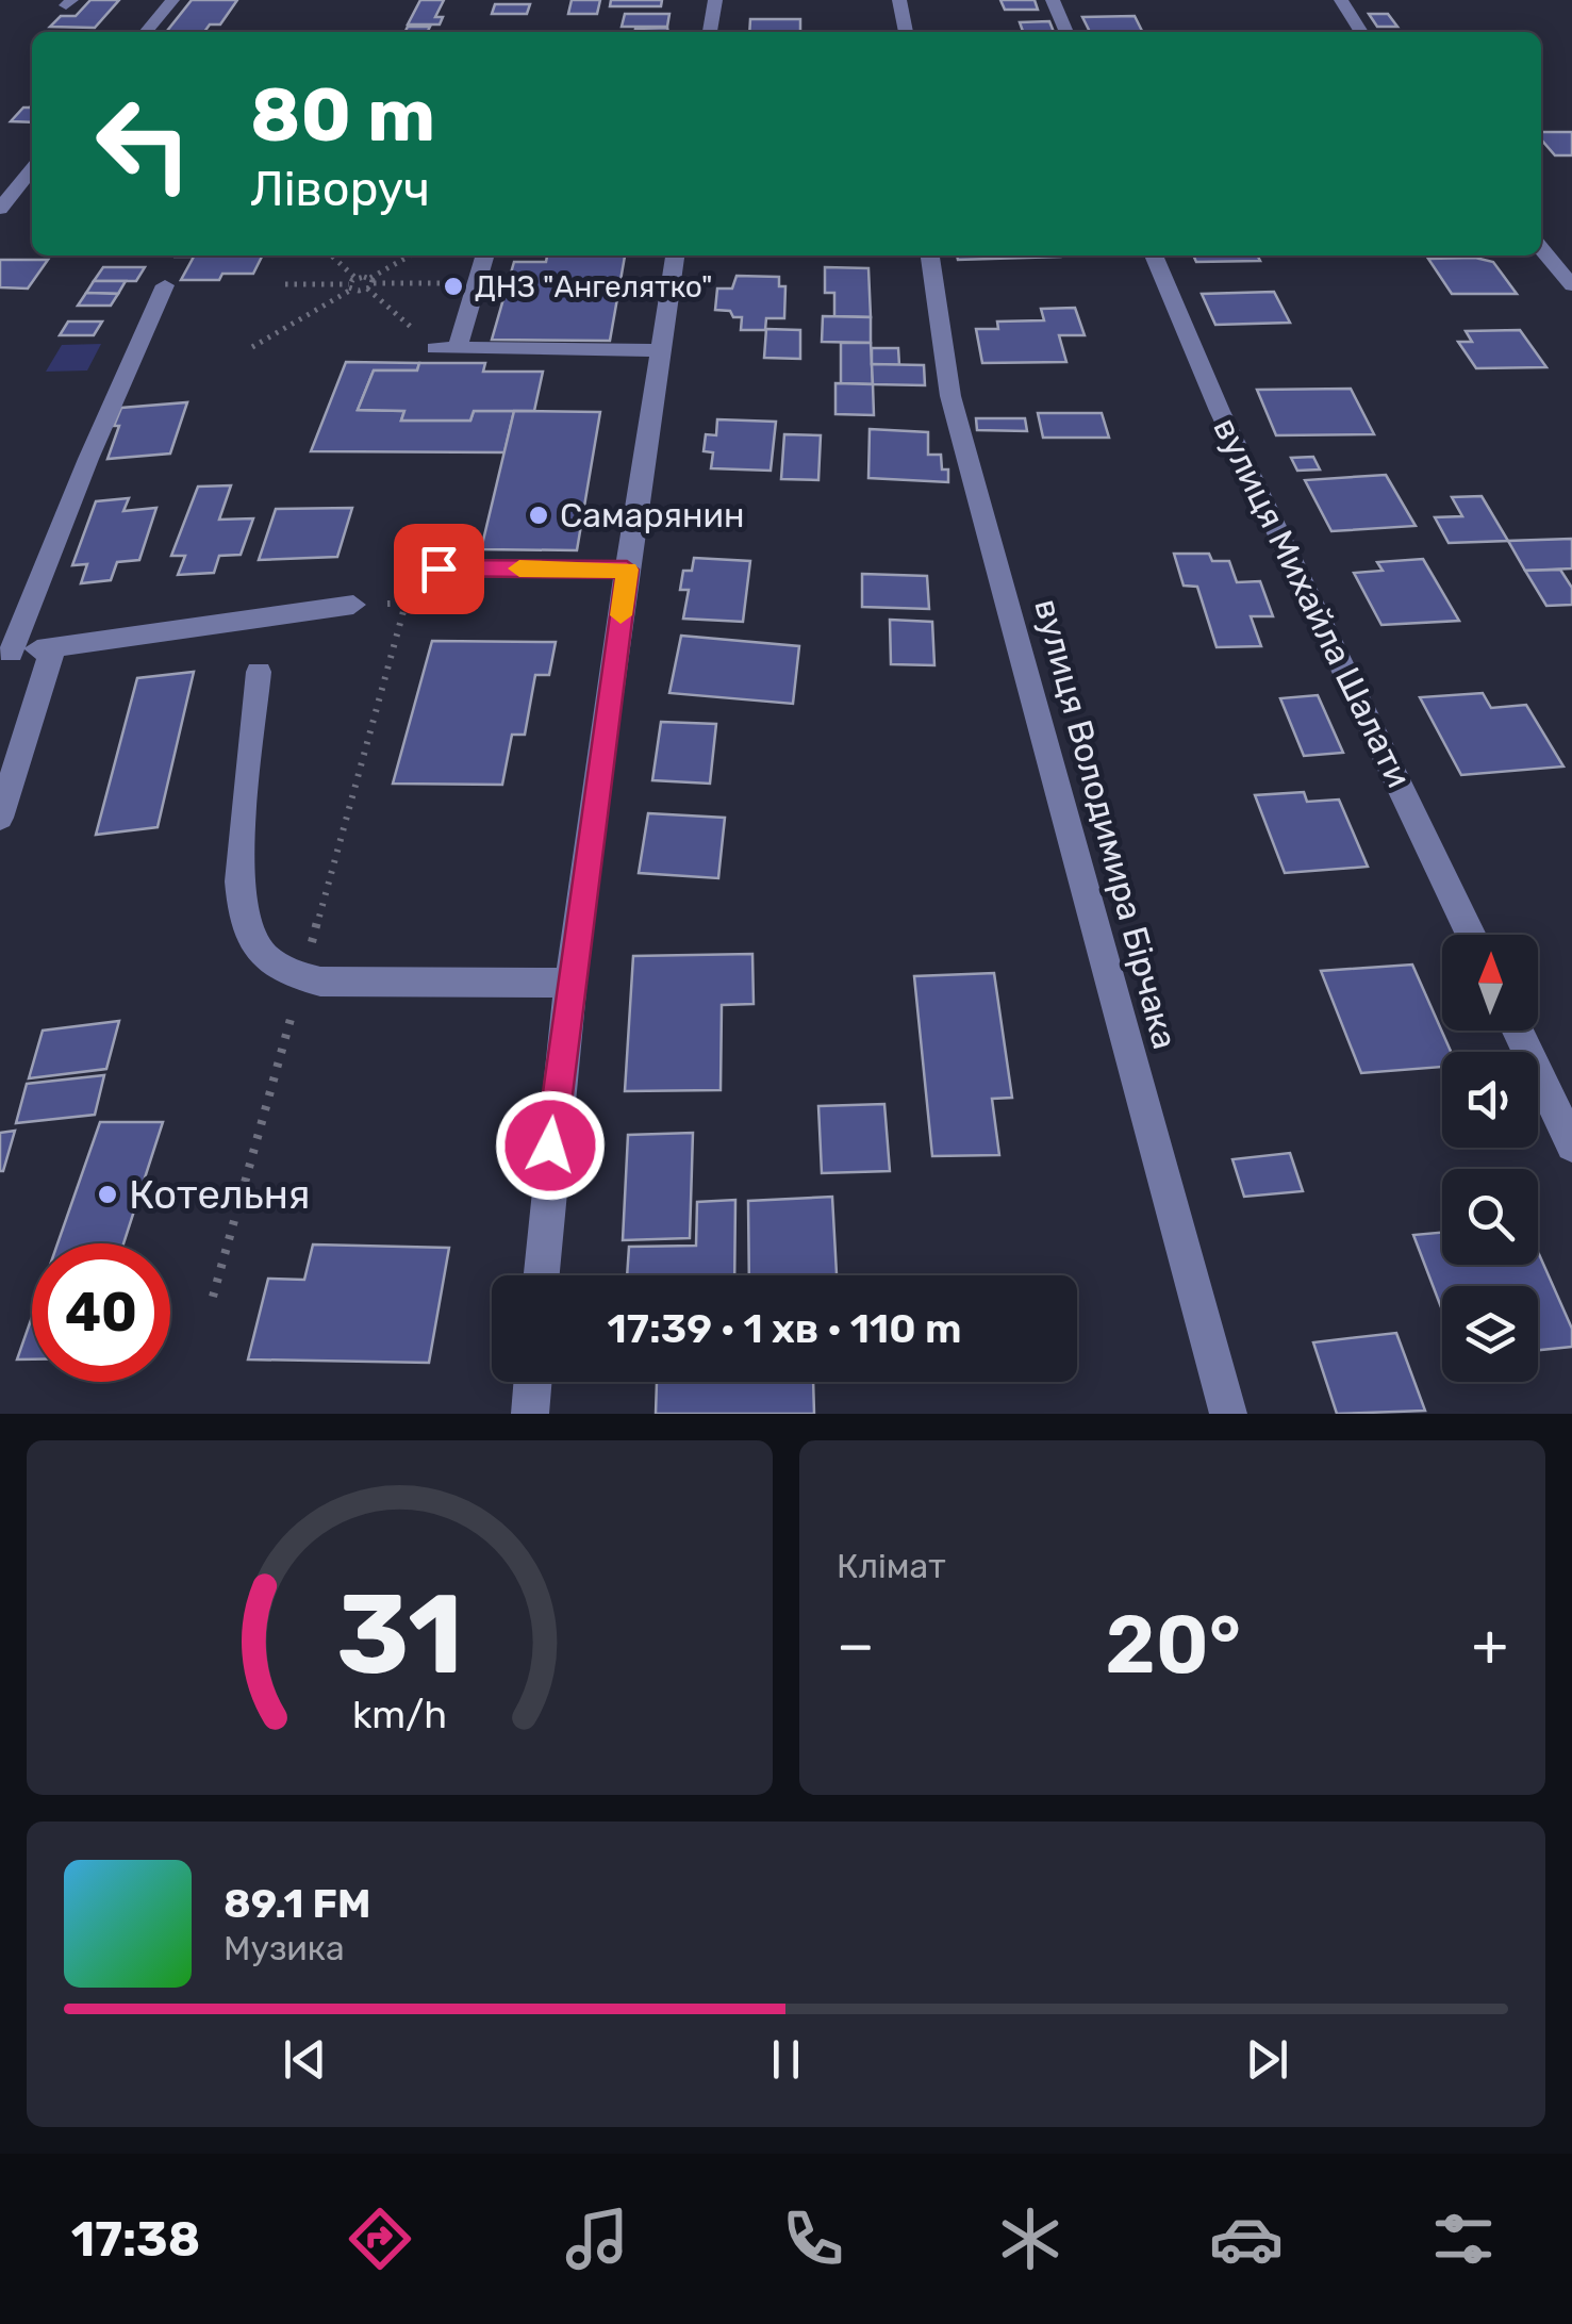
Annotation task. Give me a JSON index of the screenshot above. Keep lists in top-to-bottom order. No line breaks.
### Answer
{"streets":{"street":["вулиця Михайла Шалати","вулиця Володимира Бірчака"]},"places":["ДНЗ \"Ангелятко\"","Самарянин","Котельня"],"north":"top","page":{"turn":["80 m","Ліворуч"],"limit":"40","trip":"17:39 · 1 хв · 110 m","tile":"Клімат","heat":["−","20°","+"],"song":["89.1 FM","Музика"],"tabs":"17:38","gauge":["31","km/h"]}}
